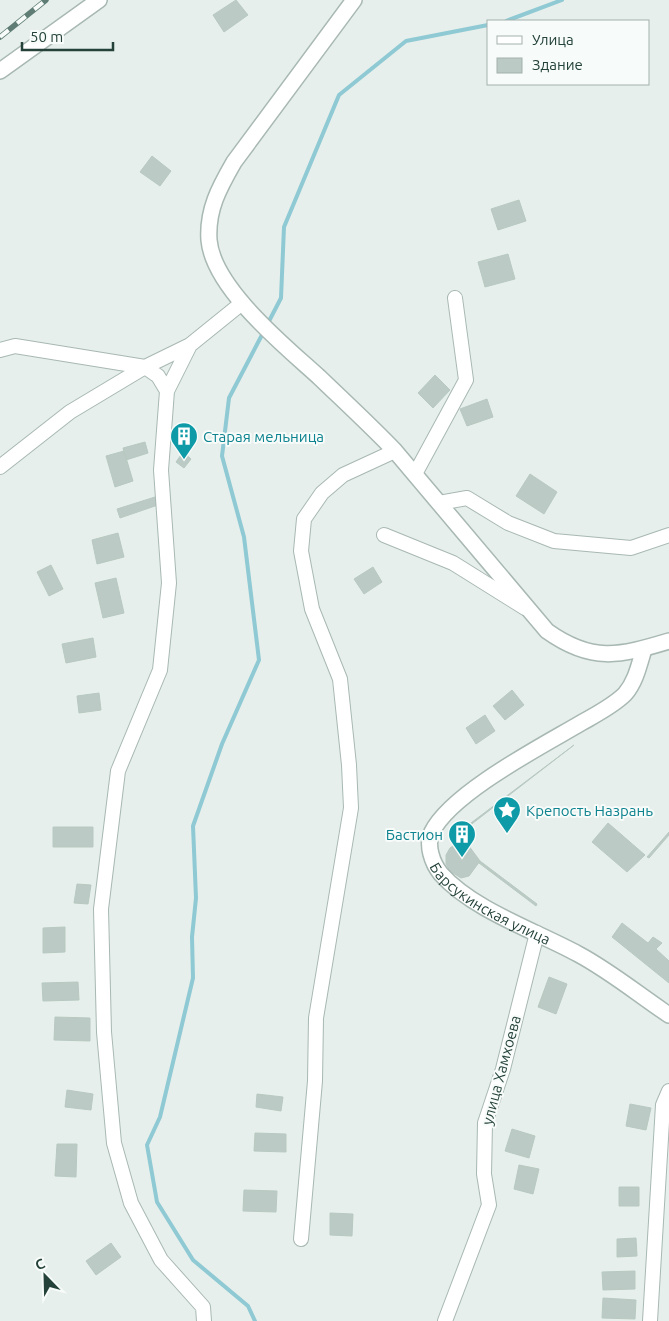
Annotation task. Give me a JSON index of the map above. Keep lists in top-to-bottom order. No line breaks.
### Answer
{"streets":{"street":["Барсукинская улица","улица Хамхоева"]},"crossings":[["Барсукинская улица","улица Хамхоева"]],"places":{"building":["Старая мельница","Бастион"],"place":["Крепость Назрань"]},"legend":["Улица","Здание"],"scale_bar":"50 m","north":"top left"}
